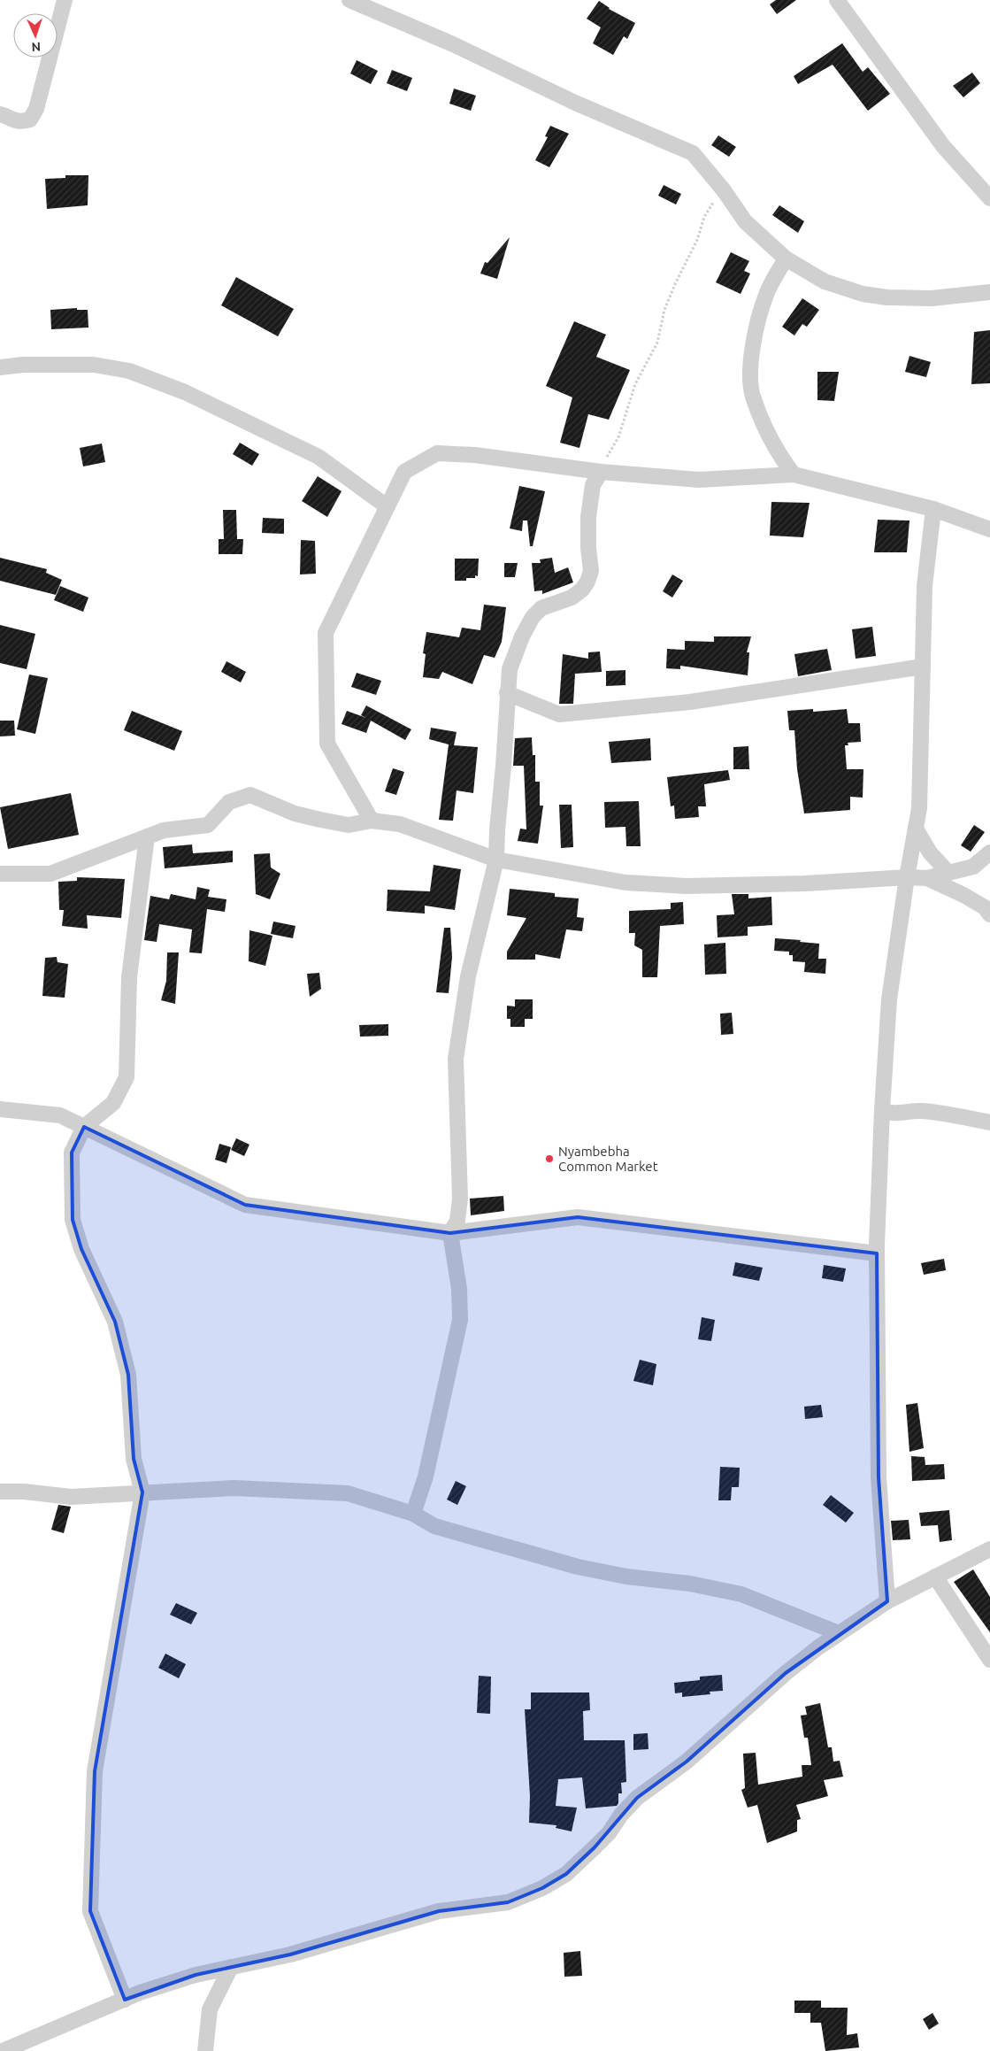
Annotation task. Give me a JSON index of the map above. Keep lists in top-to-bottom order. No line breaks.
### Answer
{"places":["Nyambebha Common Market"],"north":"bottom"}
